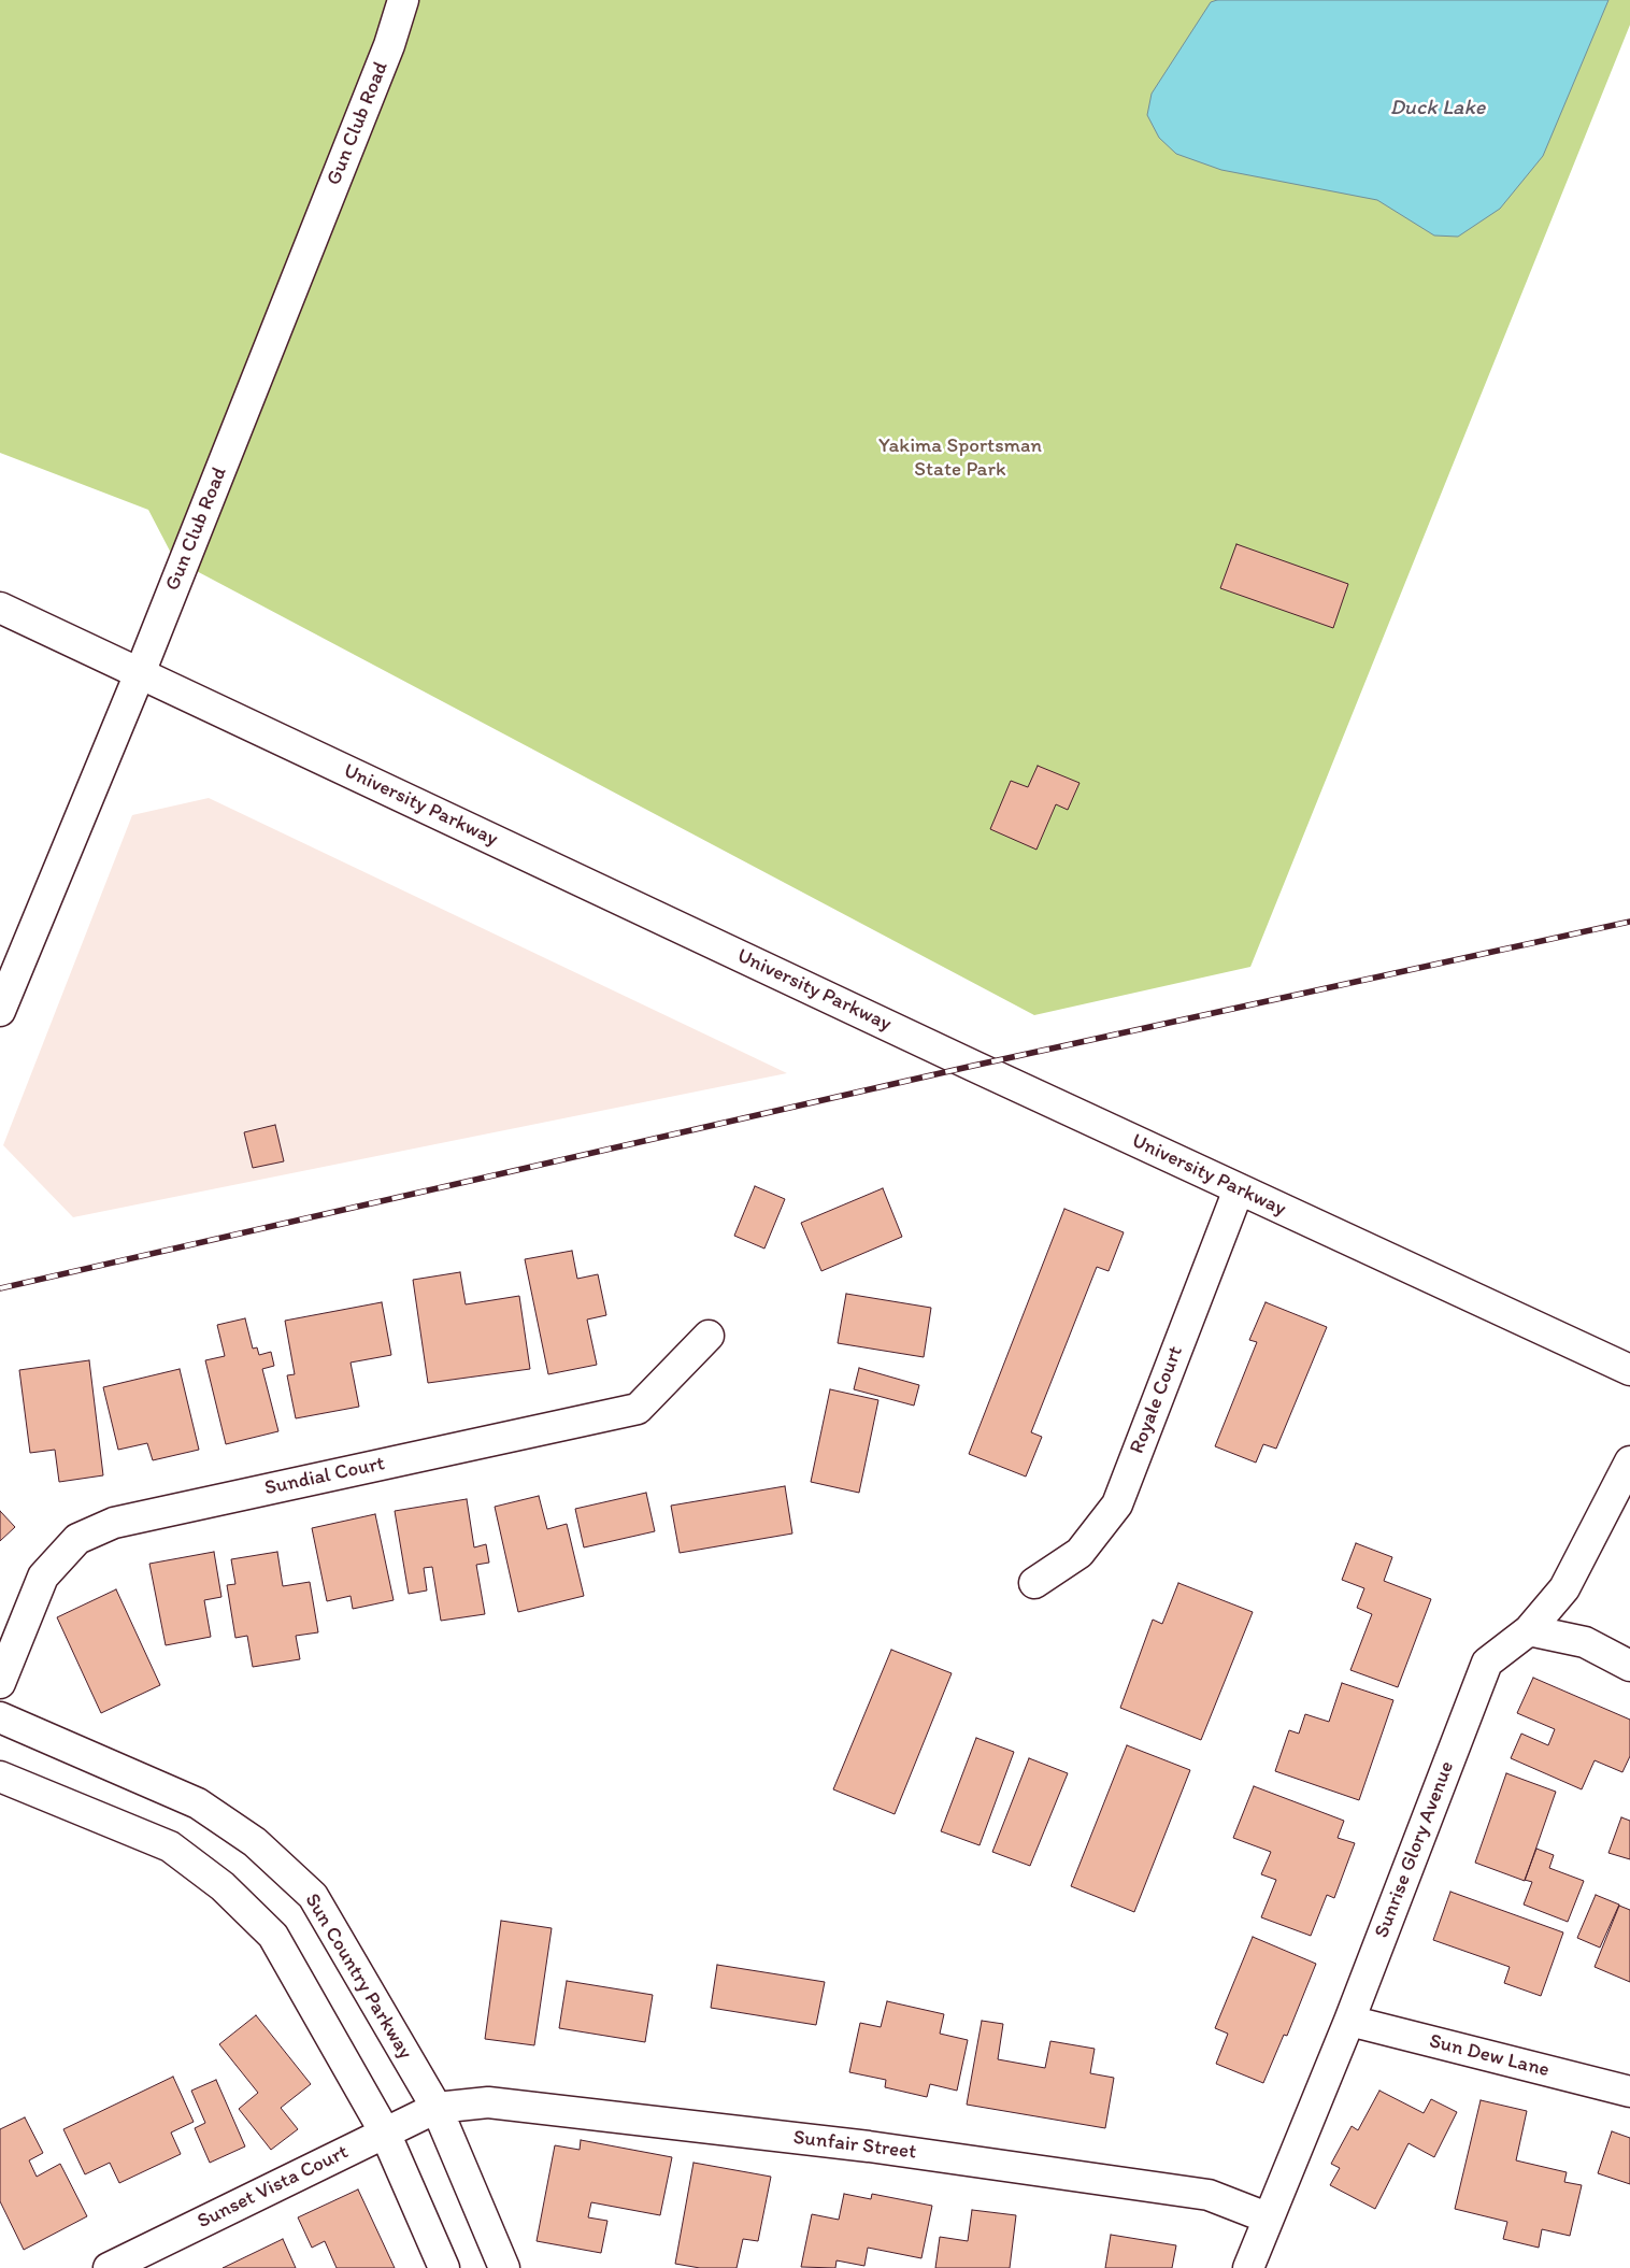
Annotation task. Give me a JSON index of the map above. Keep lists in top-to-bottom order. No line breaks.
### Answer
{"streets":{"street":["Gun Club Road","University Parkway","Royale Court","Sundial Court","Sunrise Glory Avenue","Sun Country Parkway","Sun Dew Lane","Sunfair Street","Sunset Vista Court"]},"crossings":[["Gun Club Road","University Parkway"],["University Parkway","Royale Court"],["Sunrise Glory Avenue","Sun Dew Lane"],["Sunrise Glory Avenue","Sunfair Street"],["Sun Country Parkway","Sunfair Street"],["Sun Country Parkway","Sunset Vista Court"],["Sunfair Street","Sunset Vista Court"]],"water":["Duck Lake"],"parks":["Yakima Sportsman State Park"]}
